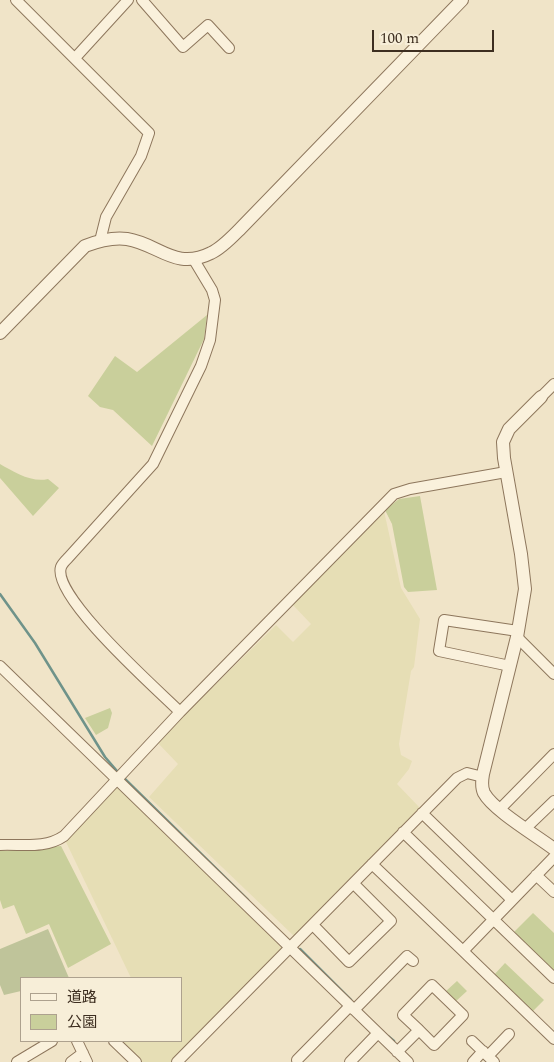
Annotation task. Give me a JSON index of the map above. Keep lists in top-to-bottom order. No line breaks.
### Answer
{"legend":["道路","公園"],"scale_bar":"100 m"}
